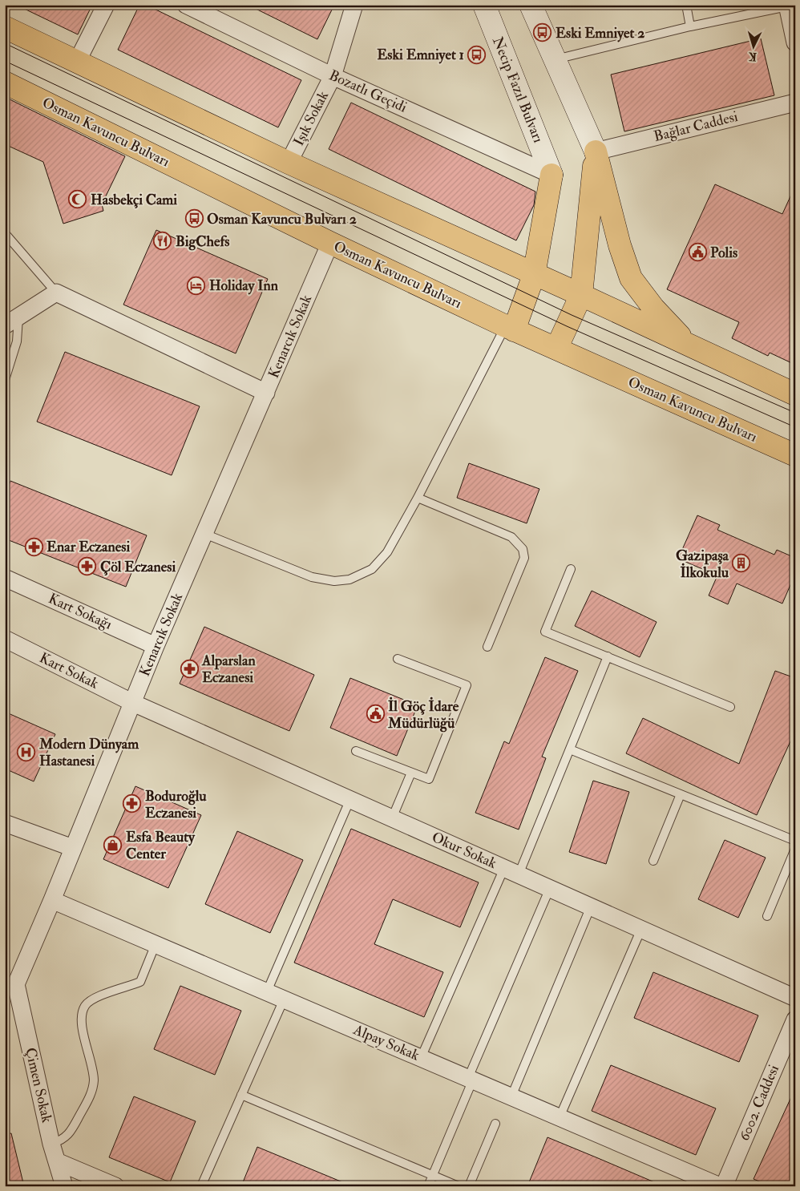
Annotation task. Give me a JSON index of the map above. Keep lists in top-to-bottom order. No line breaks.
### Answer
{"streets":{"highway":["Osman Kavuncu Bulvarı"],"street":["Necip Fazıl Bulvarı","Bozatlı Geçidi","Işık Sokak","Bağlar Caddesi","Kenarcık Sokak","Kart Sokağı","Kart Sokak","Okur Sokak","Alpay Sokak","Çimen Sokak","6002. Caddesi"]},"crossings":[["Necip Fazıl Bulvarı","Bozatlı Geçidi"],["Bozatlı Geçidi","Işık Sokak"],["Osman Kavuncu Bulvarı","Kenarcık Sokak"],["Kenarcık Sokak","Kart Sokağı"],["Kenarcık Sokak","Kart Sokak"],["Kenarcık Sokak","Okur Sokak"],["Kenarcık Sokak","Alpay Sokak"],["Kenarcık Sokak","Çimen Sokak"],["Kart Sokak","Okur Sokak"]],"places":{"bus stop":["Eski Emniyet 2","Eski Emniyet 1","Osman Kavuncu Bulvarı 2"],"mosque":["Hasbekçi Cami"],"restaurant":["BigChefs"],"public building":["Polis","İl Göç İdare Müdürlüğü"],"hotel":["Holiday Inn"],"pharmacy":["Enar Eczanesi","Çöl Eczanesi","Alparslan Eczanesi","Boduroğlu Eczanesi"],"building":["Gazipaşa İlkokulu"],"hospital":["Modern Dünyam Hastanesi"],"shop":["Esfa Beauty Center"]},"north":"bottom"}
